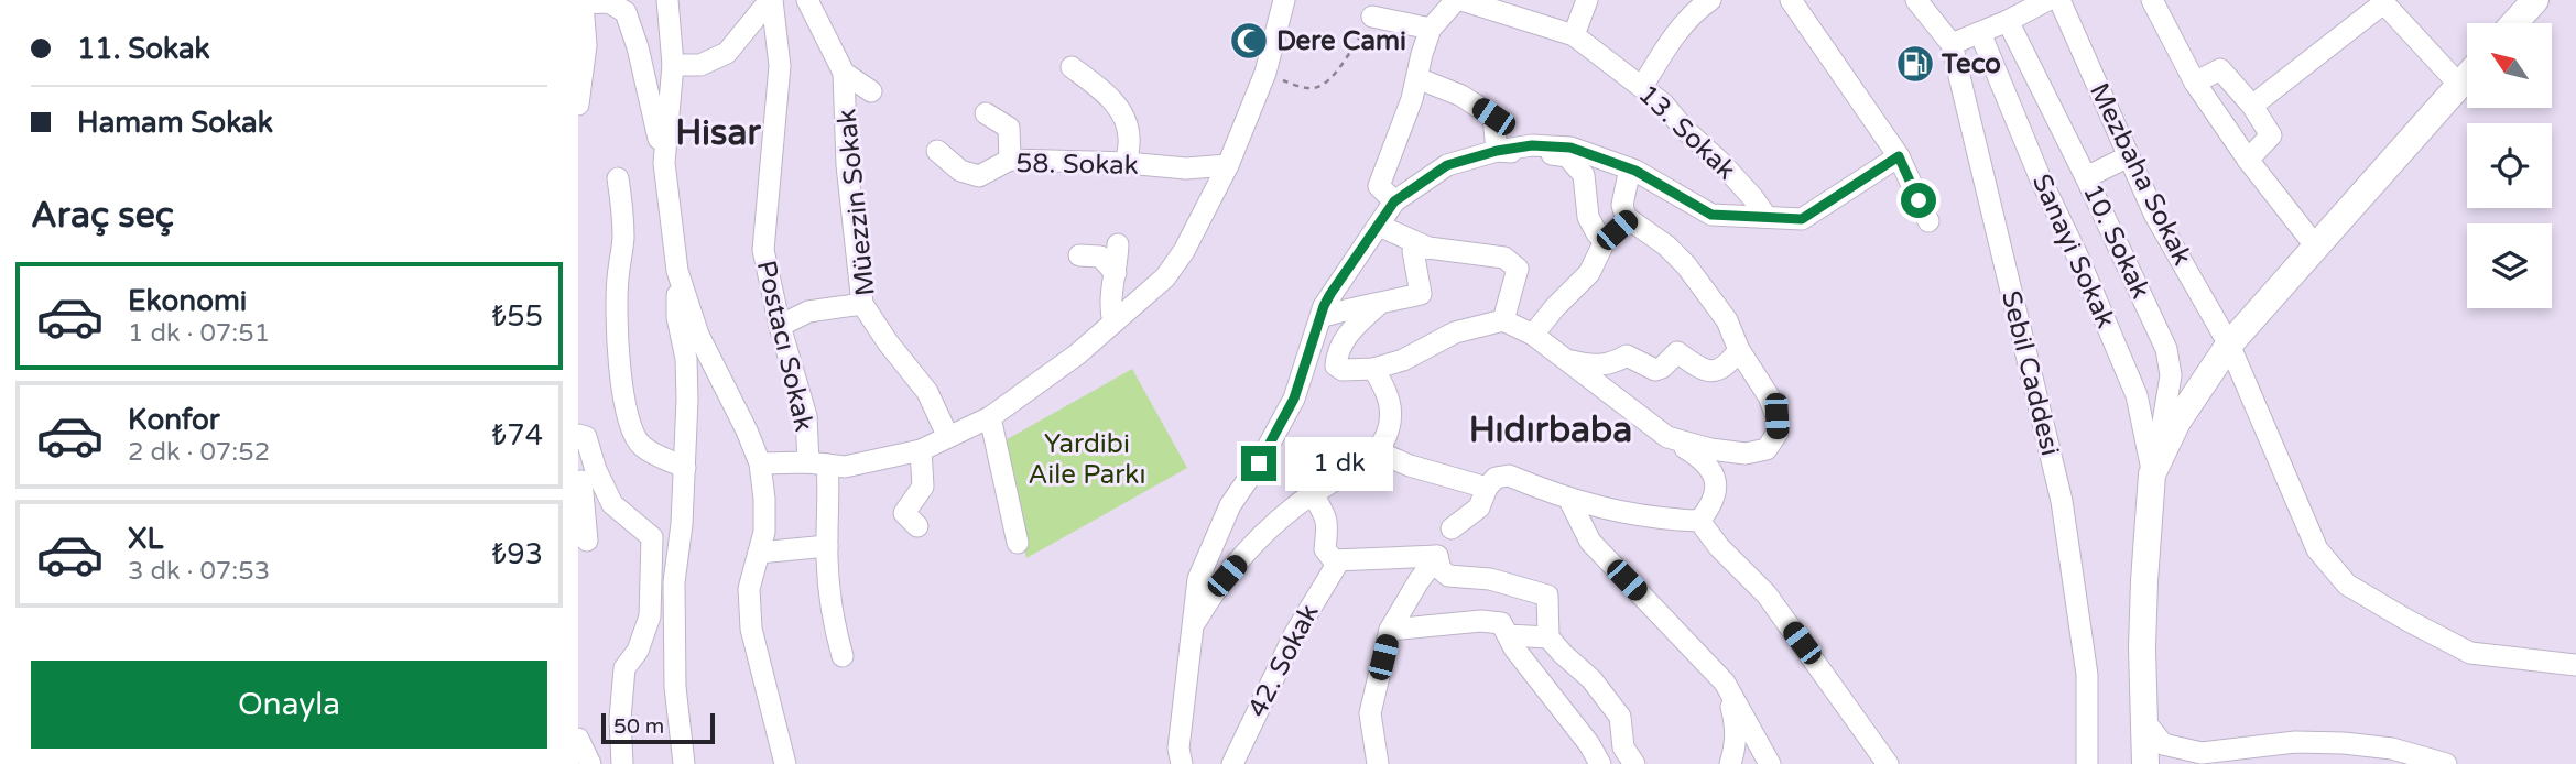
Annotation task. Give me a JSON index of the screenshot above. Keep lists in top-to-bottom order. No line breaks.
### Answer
{"streets":{"street":["13. Sokak","58. Sokak","Mezbaha Sokak","Müezzin Sokak","10. Sokak","Sanayi Sokak","Postacı Sokak","Sebil Caddesi","42. Sokak"]},"crossings":[["10. Sokak","Sanayi Sokak"]],"districts":["Hisar","Hıdırbaba"],"parks":["Yardibi Aile Parkı"],"places":{"mosque":["Dere Cami"],"fuel station":["Teco"]},"scale_bar":"50 m","north":"top left","page":{"banner":["11. Sokak","Hamam Sokak"],"heading":"Araç seç","list":[{"name":"Ekonomi","note":"1 dk · 07:51","value":"₺55"},{"name":"Konfor","note":"2 dk · 07:52","value":"₺74"},{"name":"XL","note":"3 dk · 07:53","value":"₺93"}],"bubble":"1 dk","buttons":"Onayla","scale":"50 m"}}
